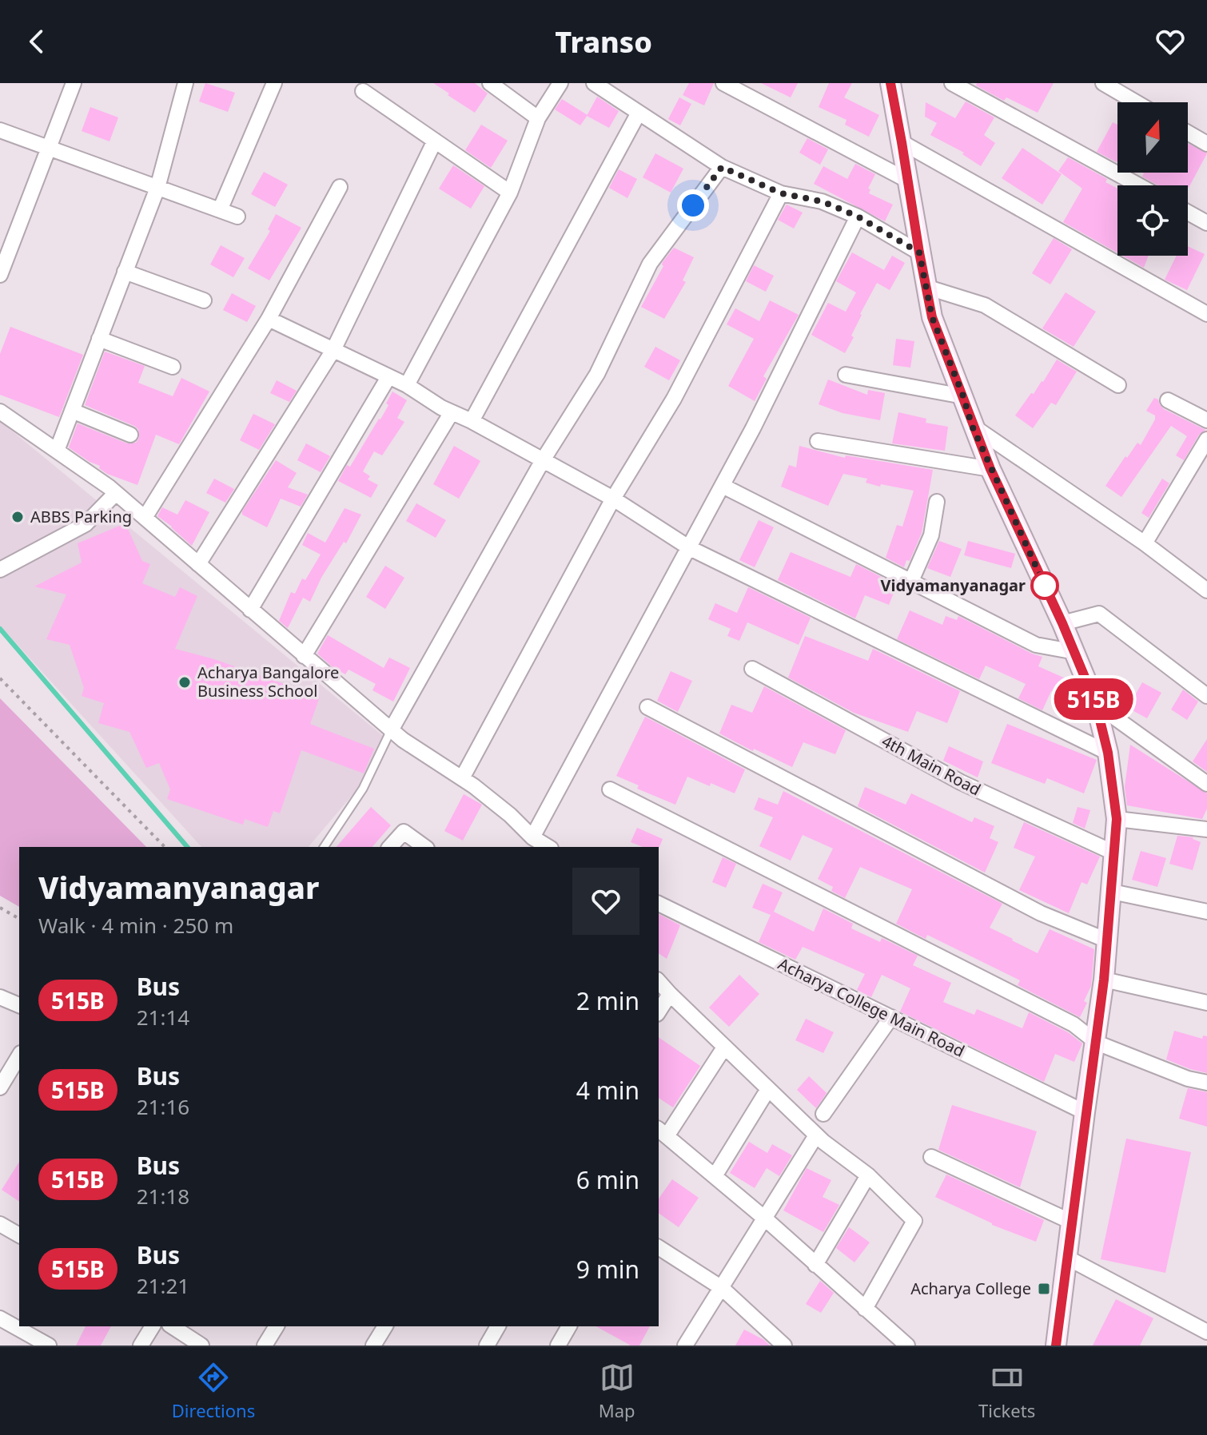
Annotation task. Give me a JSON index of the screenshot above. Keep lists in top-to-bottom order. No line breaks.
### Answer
{"streets":{"street":["4th Main Road","Acharya College Main Road"]},"places":{"other":["ABBS Parking","Vidyamanyanagar","Acharya Bangalore Business School"],"transit":["Acharya College"]},"lines":["bus line 515B"],"north":"top","page":{"header":"Transo","on_map":"515B","heading":["Vidyamanyanagar","Walk · 4 min · 250 m"],"list":[{"mark":"515B","name":"Bus","note":"21:14","value":"2 min"},{"mark":"515B","name":"Bus","note":"21:16","value":"4 min"},{"mark":"515B","name":"Bus","note":"21:18","value":"6 min"},{"mark":"515B","name":"Bus","note":"21:21","value":"9 min"}],"tabs":["Directions","Map","Tickets"]}}
